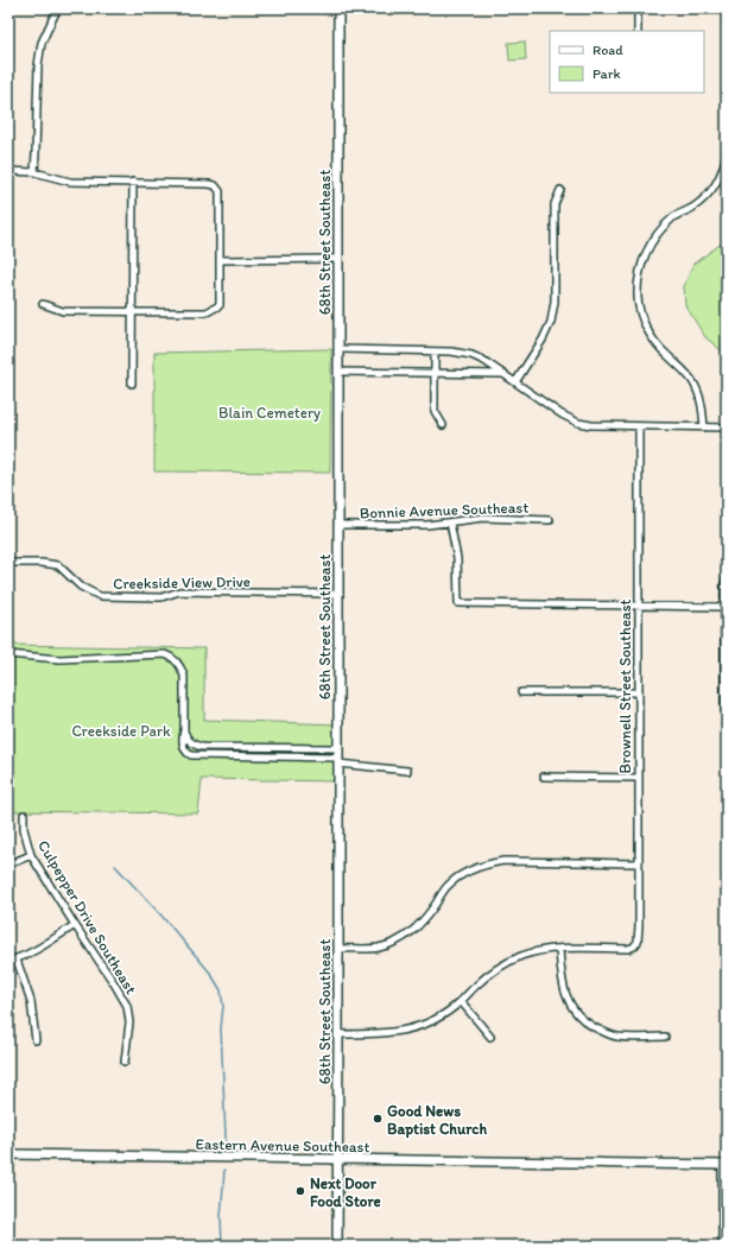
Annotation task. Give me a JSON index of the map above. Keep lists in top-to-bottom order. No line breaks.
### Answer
{"streets":{"main road":["68th Street Southeast","Eastern Avenue Southeast"],"street":["Bonnie Avenue Southeast","Creekside View Drive","Brownell Street Southeast","Culpepper Drive Southeast"]},"crossings":[["68th Street Southeast","Bonnie Avenue Southeast"],["68th Street Southeast","Creekside View Drive"],["68th Street Southeast","Eastern Avenue Southeast"]],"parks":["Blain Cemetery","Creekside Park"],"places":["Good News Baptist Church","Next Door Food Store"],"legend":["Road","Park"]}
